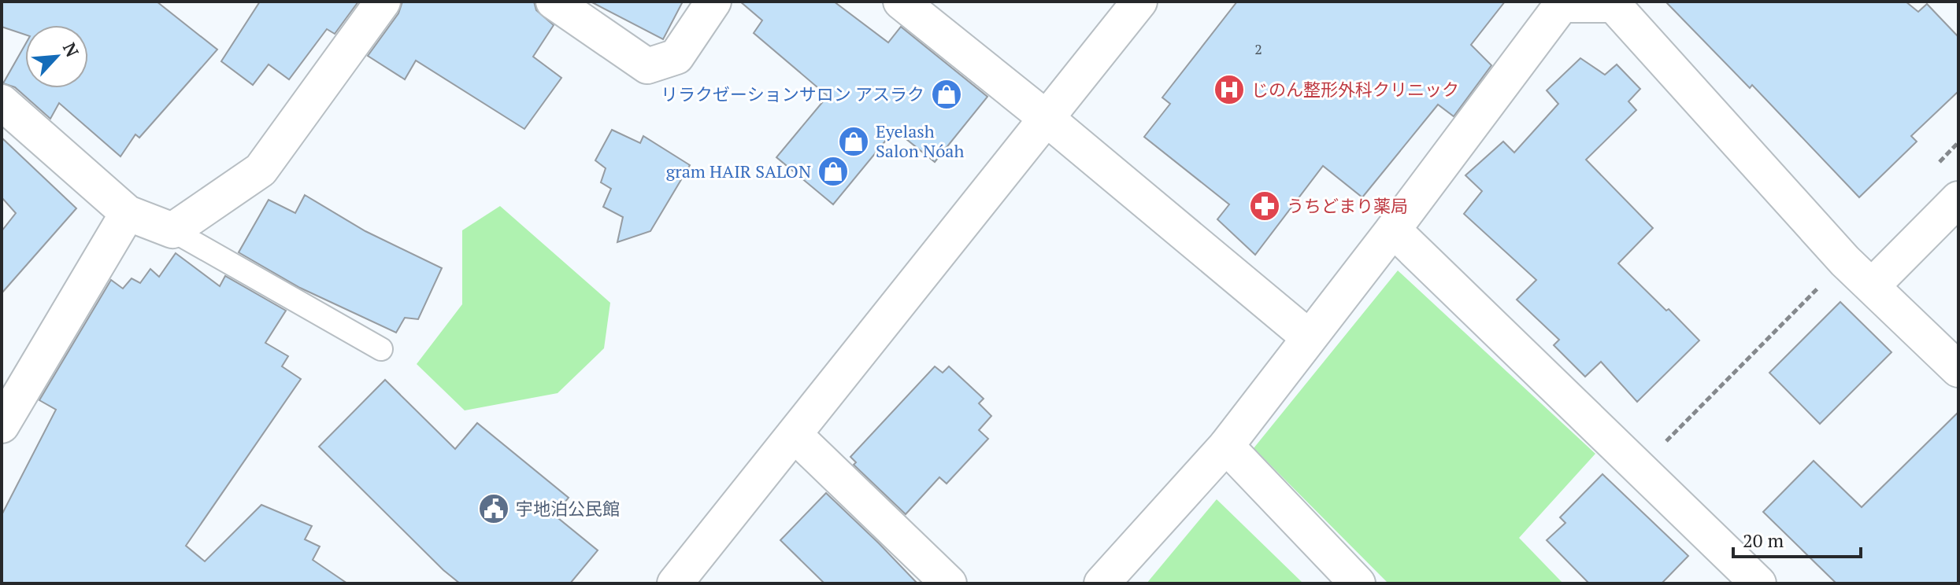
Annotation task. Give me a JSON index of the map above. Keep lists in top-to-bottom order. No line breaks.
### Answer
{"places":{"hospital":["じのん整形外科クリニック"],"shop":["リラクゼーションサロン アスラク","Eyelash Salon Nóah","gram HAIR SALON"],"pharmacy":["うちどまり薬局"],"public building":["宇地泊公民館"]},"house_numbers":["2"],"scale_bar":"20 m","north":"top right"}
